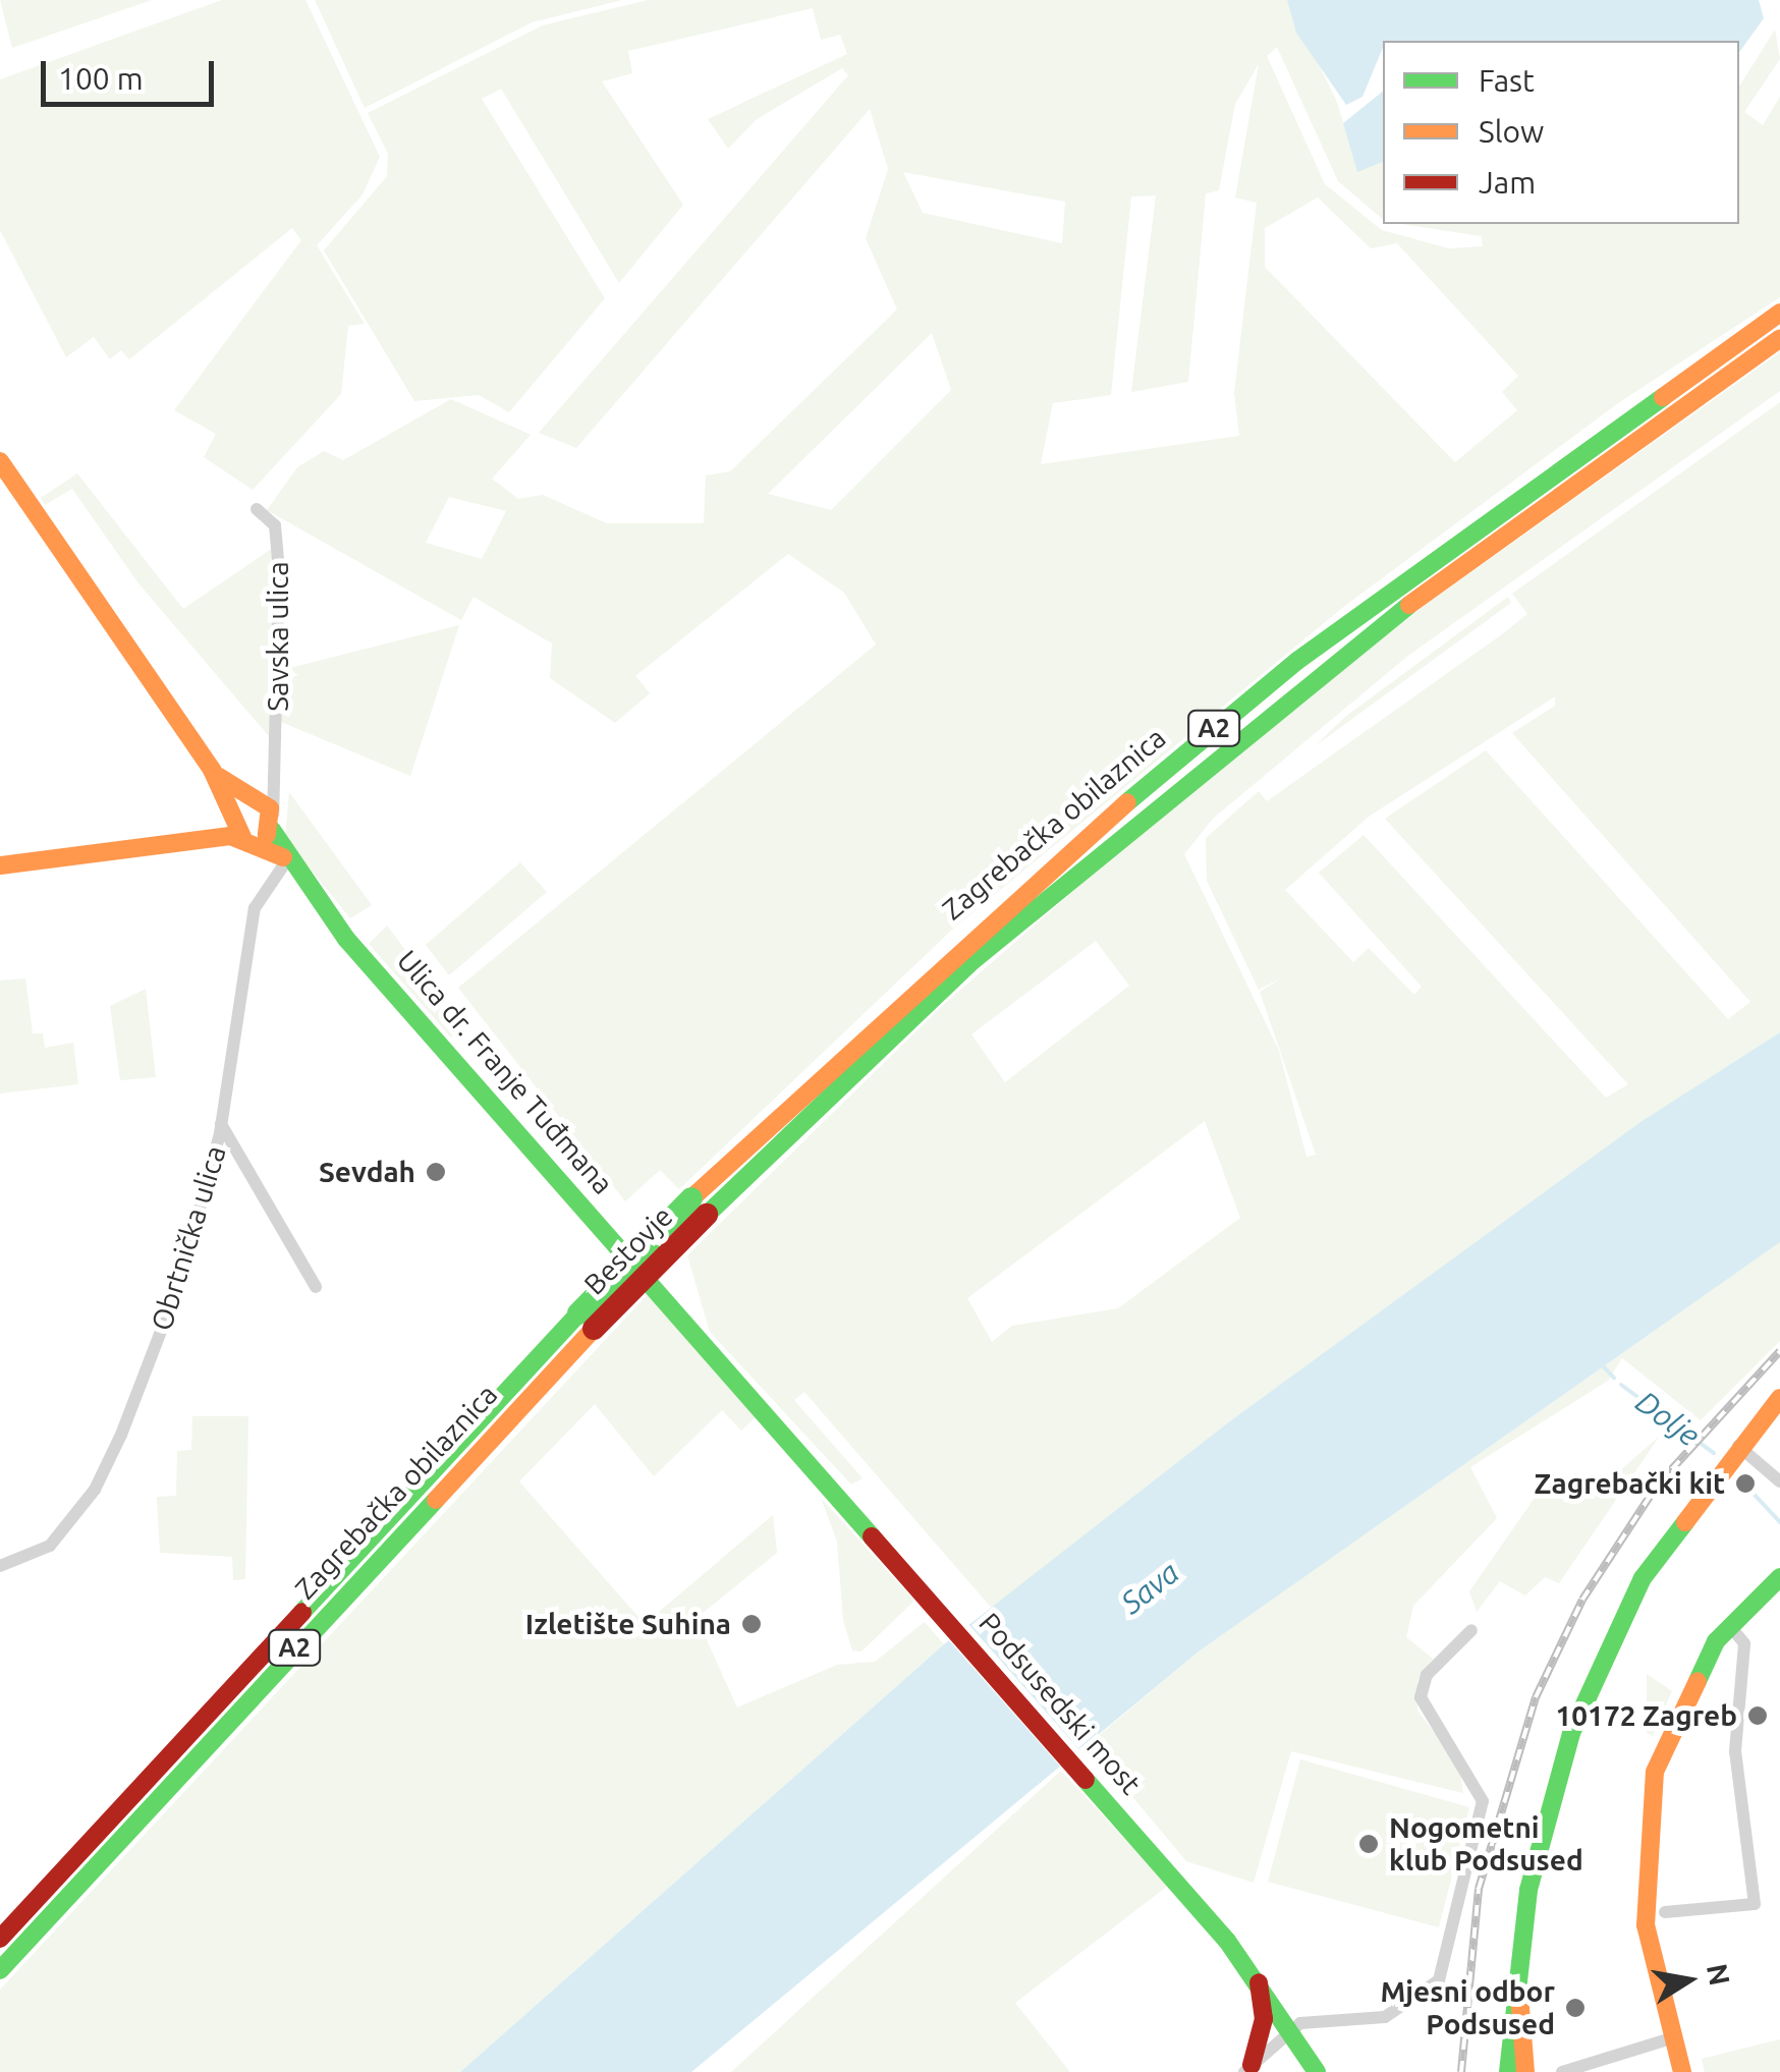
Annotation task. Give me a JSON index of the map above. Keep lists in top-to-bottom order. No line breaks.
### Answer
{"streets":{"main road":["A2","Zagrebačka obilaznica","Ulica dr. Franje Tuđmana","Bestovje","Podsusedski most"],"street":["Savska ulica","Obrtnička ulica"]},"crossings":[["Savska ulica","Ulica dr. Franje Tuđmana"],["Zagrebačka obilaznica","Bestovje"],["Ulica dr. Franje Tuđmana","Obrtnička ulica"],["Ulica dr. Franje Tuđmana","Podsusedski most"]],"water":["Dolje","Sava"],"places":["Sevdah","Zagrebački kit","Izletište Suhina","10172 Zagreb","Nogometni klub Podsused","Mjesni odbor Podsused"],"legend":["Fast","Slow","Jam"],"scale_bar":"100 m","north":"right"}
